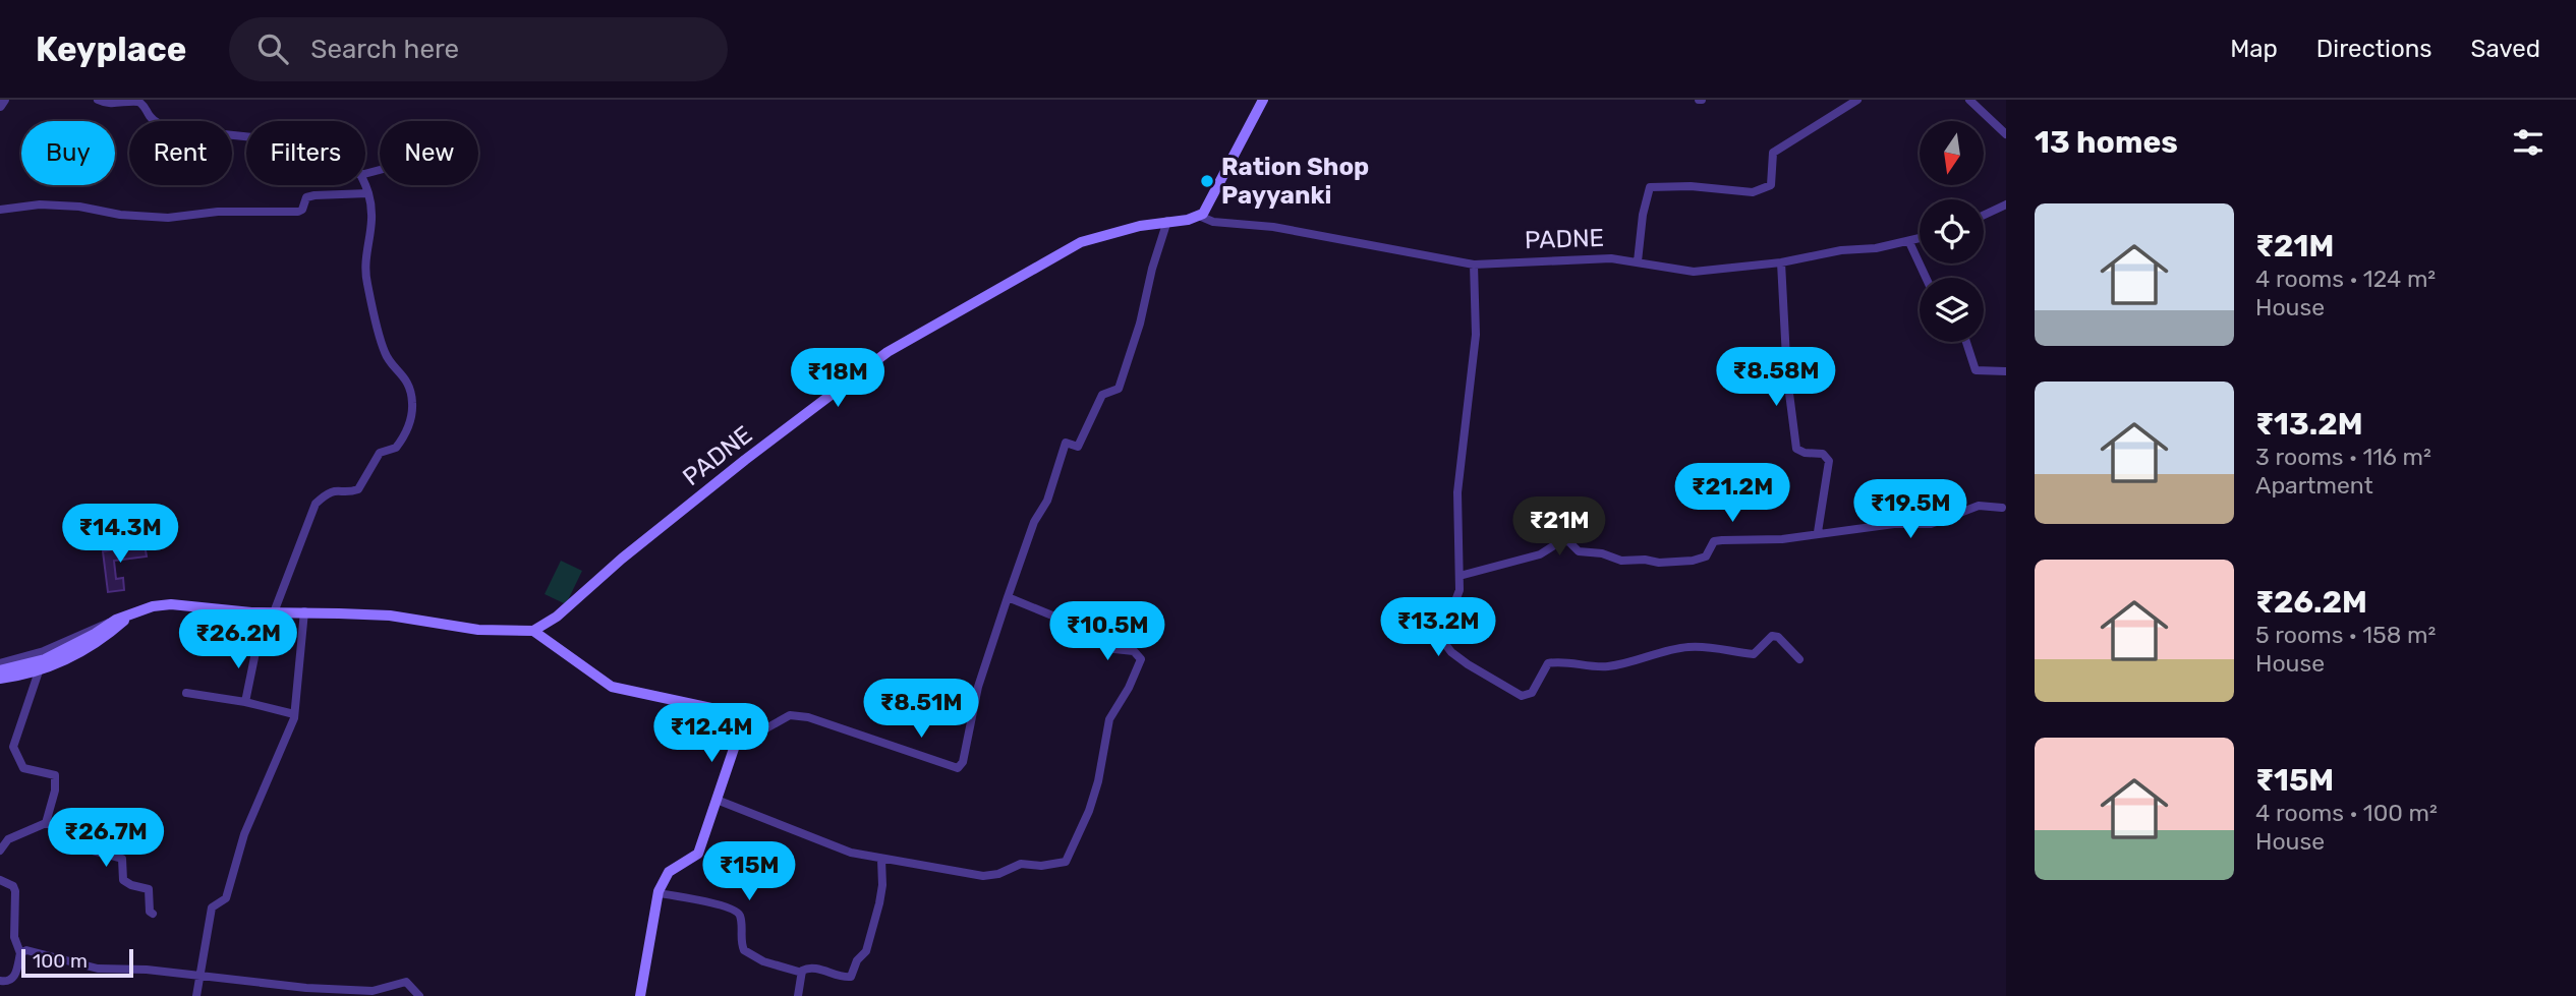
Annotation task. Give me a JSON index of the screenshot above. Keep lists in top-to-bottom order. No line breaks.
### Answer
{"streets":{"main road":["PADNE"]},"places":["Ration Shop Payyanki"],"scale_bar":"100 m","north":"bottom","page":{"header":"Keyplace","search":"Search here","nav":["Map","Directions","Saved"],"heading":"13 homes","chip":["Buy","Rent","Filters","New"],"list":[{"name":"₹21M","note":"4 rooms · 124 m² · House"},{"name":"₹13.2M","note":"3 rooms · 116 m² · Apartment"},{"name":"₹26.2M","note":"5 rooms · 158 m² · House"},{"name":"₹15M","note":"4 rooms · 100 m² · House"}],"price":["₹8.58M","₹18M","₹21.2M","₹19.5M","₹21M","₹14.3M","₹13.2M","₹10.5M","₹26.2M","₹8.51M","₹12.4M","₹26.7M","₹15M"],"scale":"100 m"}}
